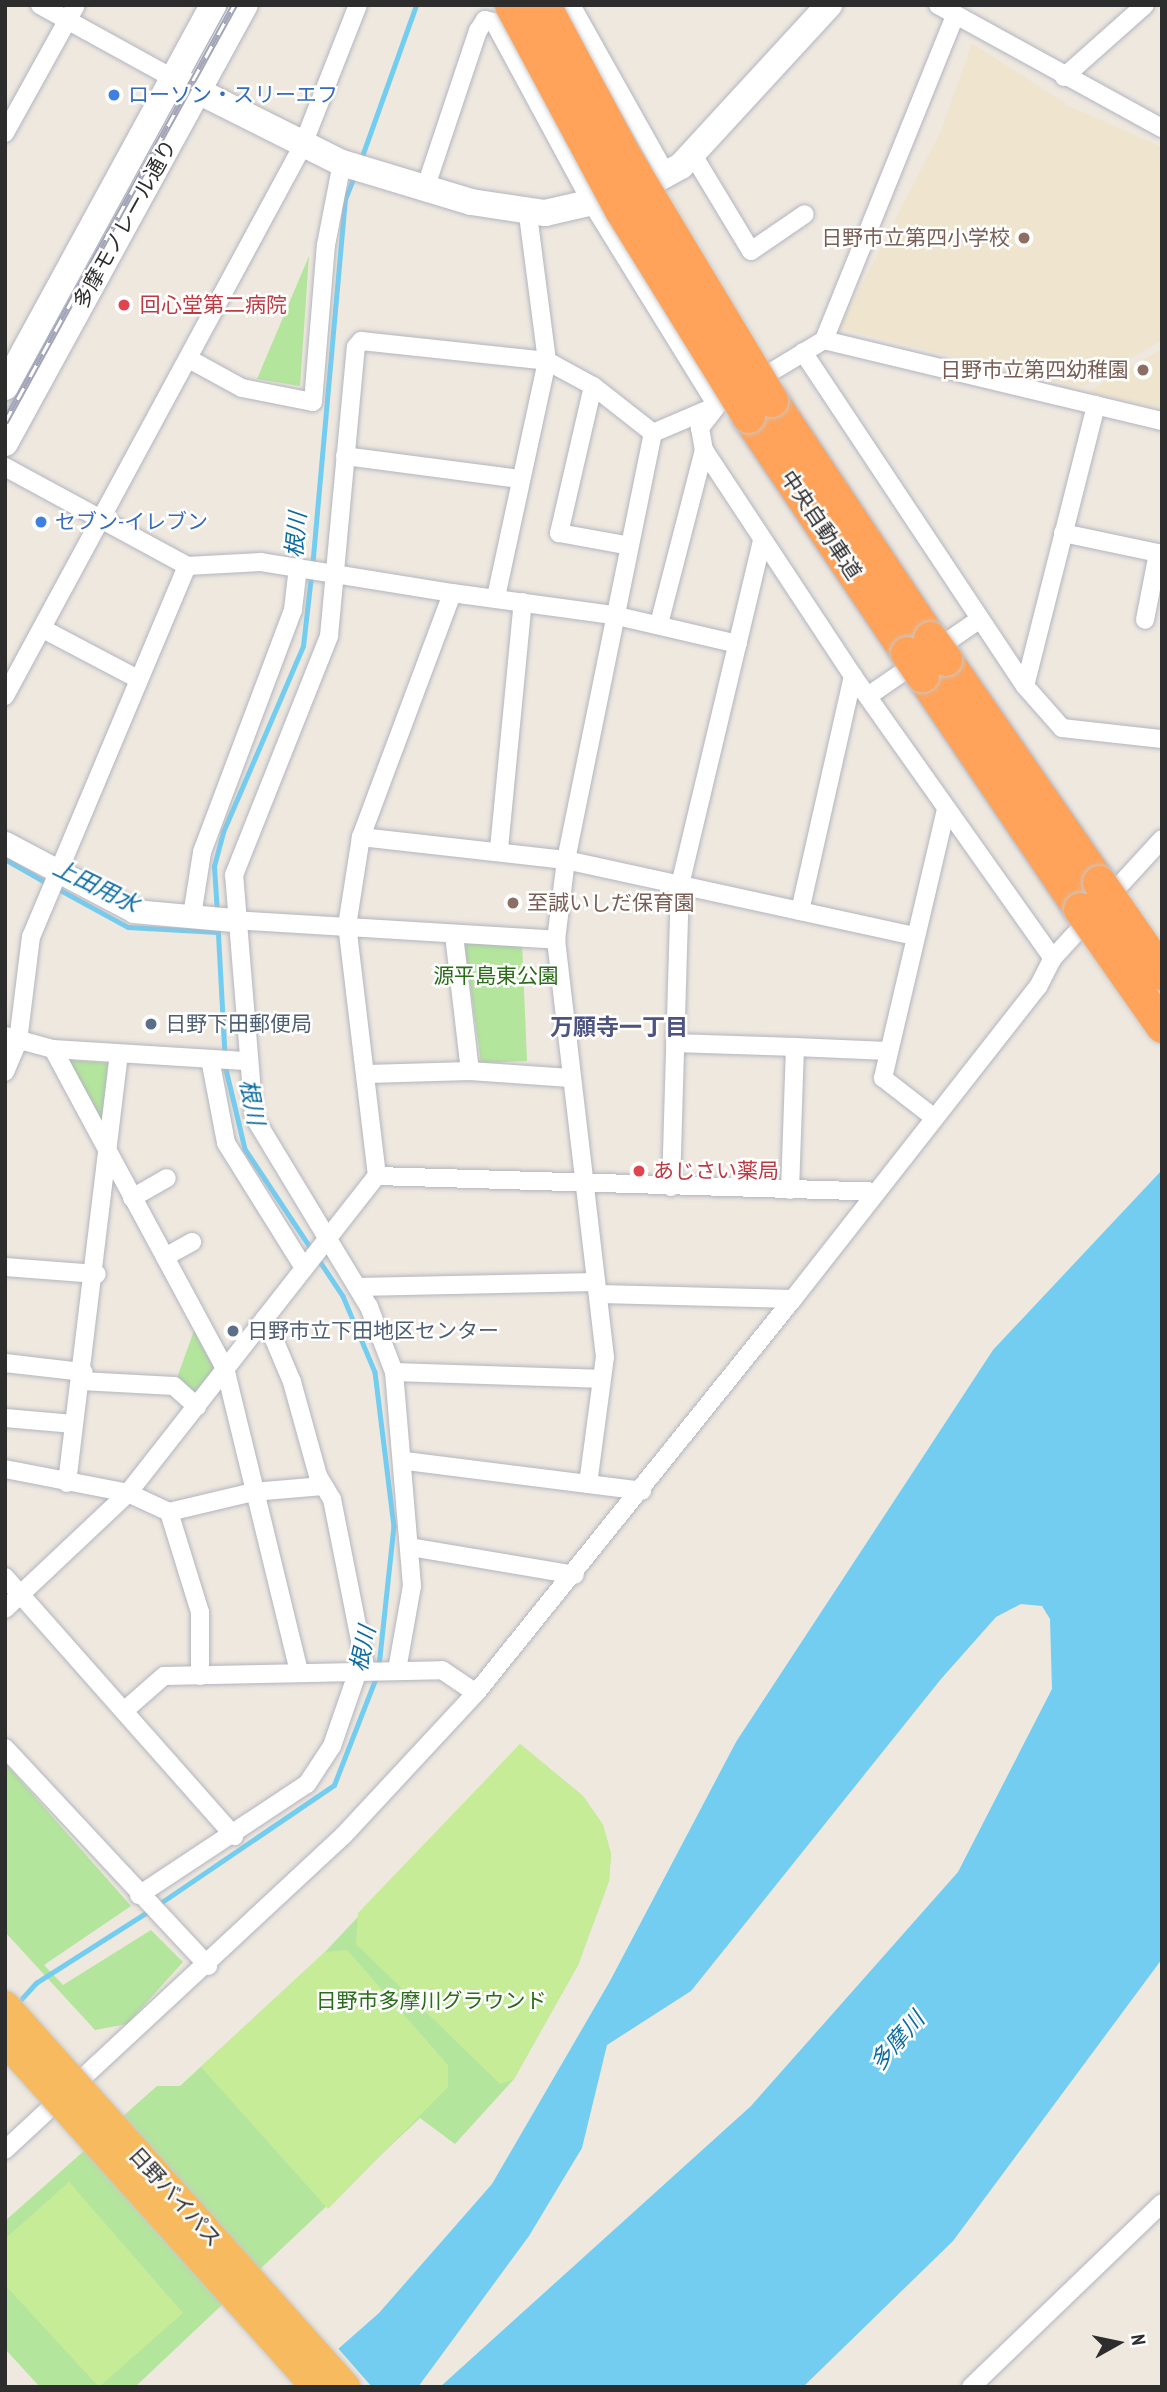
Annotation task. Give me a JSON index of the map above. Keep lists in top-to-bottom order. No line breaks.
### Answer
{"streets":{"highway":["中央自動車道","日野バイパス"],"main road":["多摩モノレール通り"]},"districts":["万願寺一丁目"],"water":["根川","上田用水","多摩川"],"parks":["源平島東公園","日野市多摩川グラウンド"],"places":["ローソン・スリーエフ","日野市立第四小学校","回心堂第二病院","日野市立第四幼稚園","セブン-イレブン","至誠いしだ保育園","日野下田郵便局","あじさい薬局","日野市立下田地区センター"],"north":"right"}
